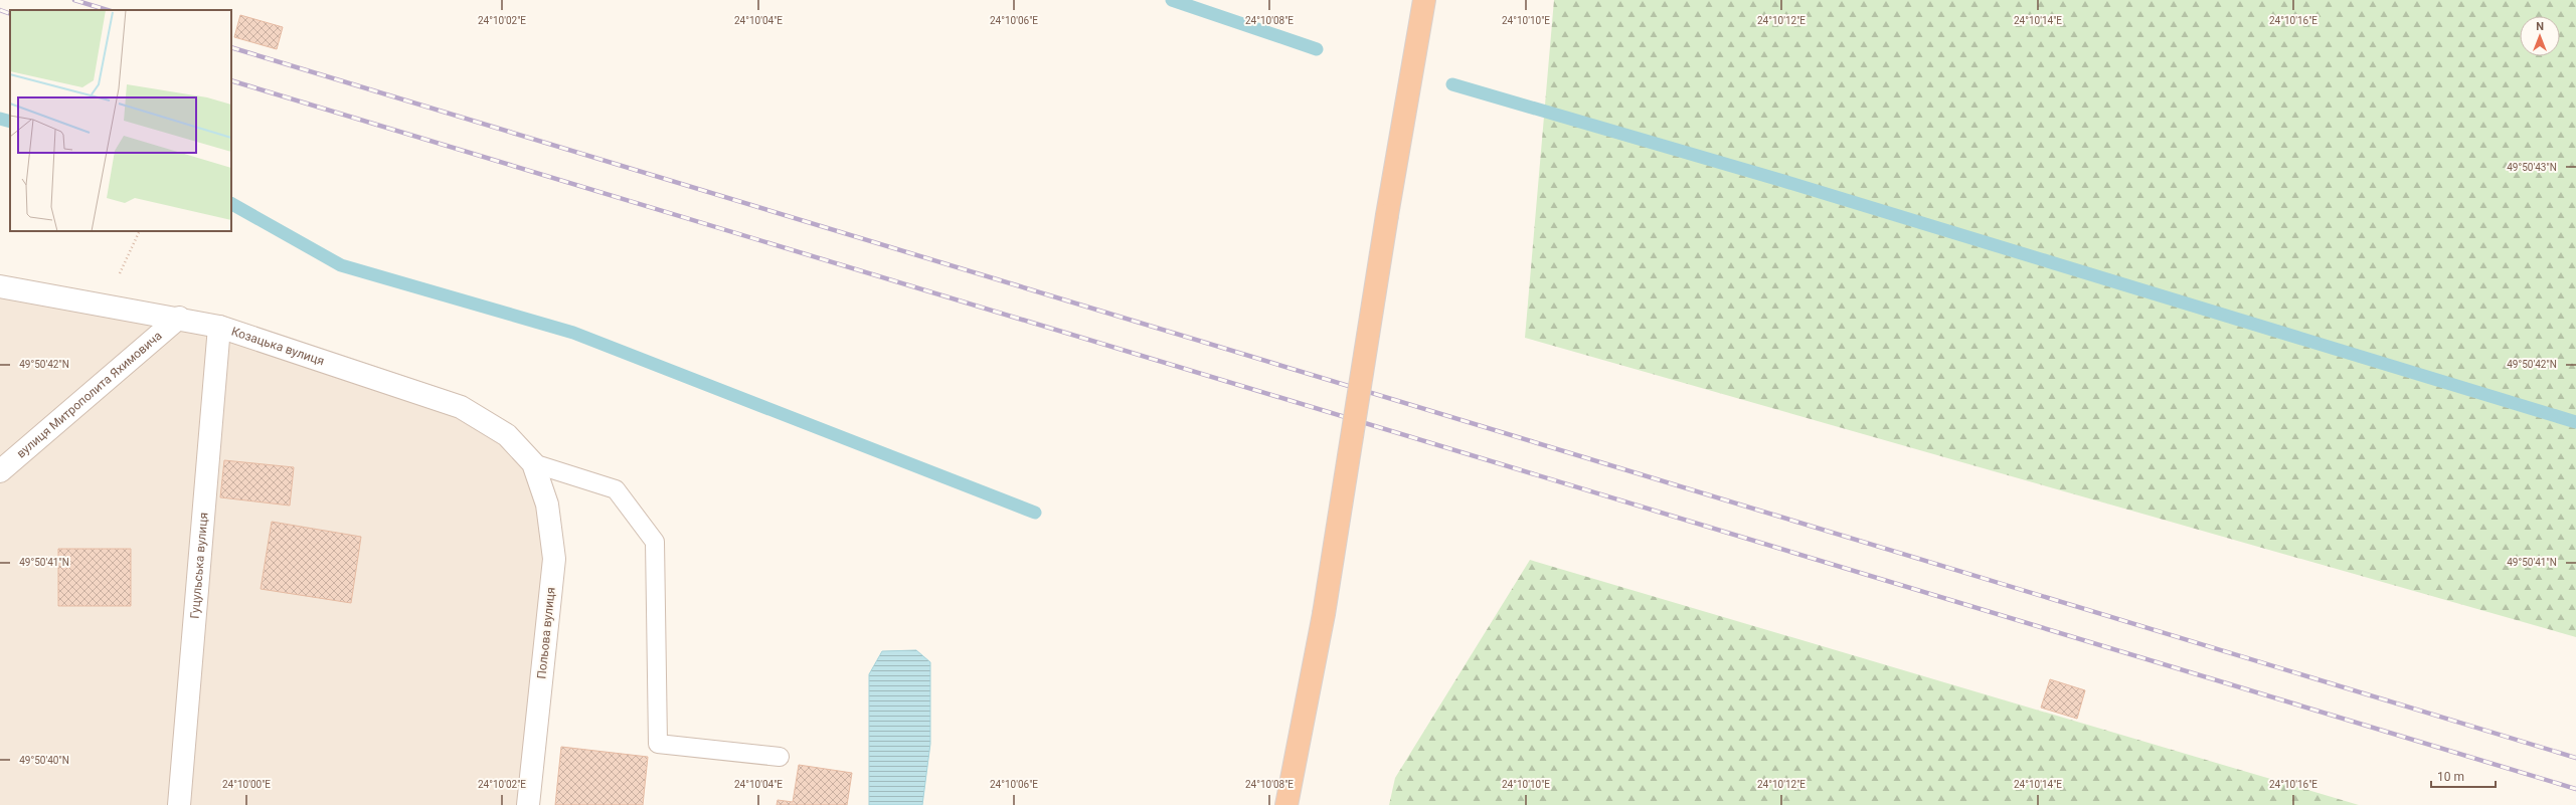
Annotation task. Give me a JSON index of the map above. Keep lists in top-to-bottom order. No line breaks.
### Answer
{"streets":{"street":["Козацька вулиця","вулиця Митрополита Яхимовича","Гуцульська вулиця","Польова вулиця"]},"crossings":[["Козацька вулиця","вулиця Митрополита Яхимовича"],["Козацька вулиця","Гуцульська вулиця"],["Козацька вулиця","Польова вулиця"]],"scale_bar":"10 m","north":"top","coordinates":["24°10'02\"E","24°10'04\"E","24°10'06\"E","24°10'08\"E","24°10'10\"E","24°10'12\"E","24°10'14\"E","24°10'16\"E","49°50'43\"N","49°50'42\"N","49°50'41\"N","49°50'40\"N","24°10'00\"E"]}
